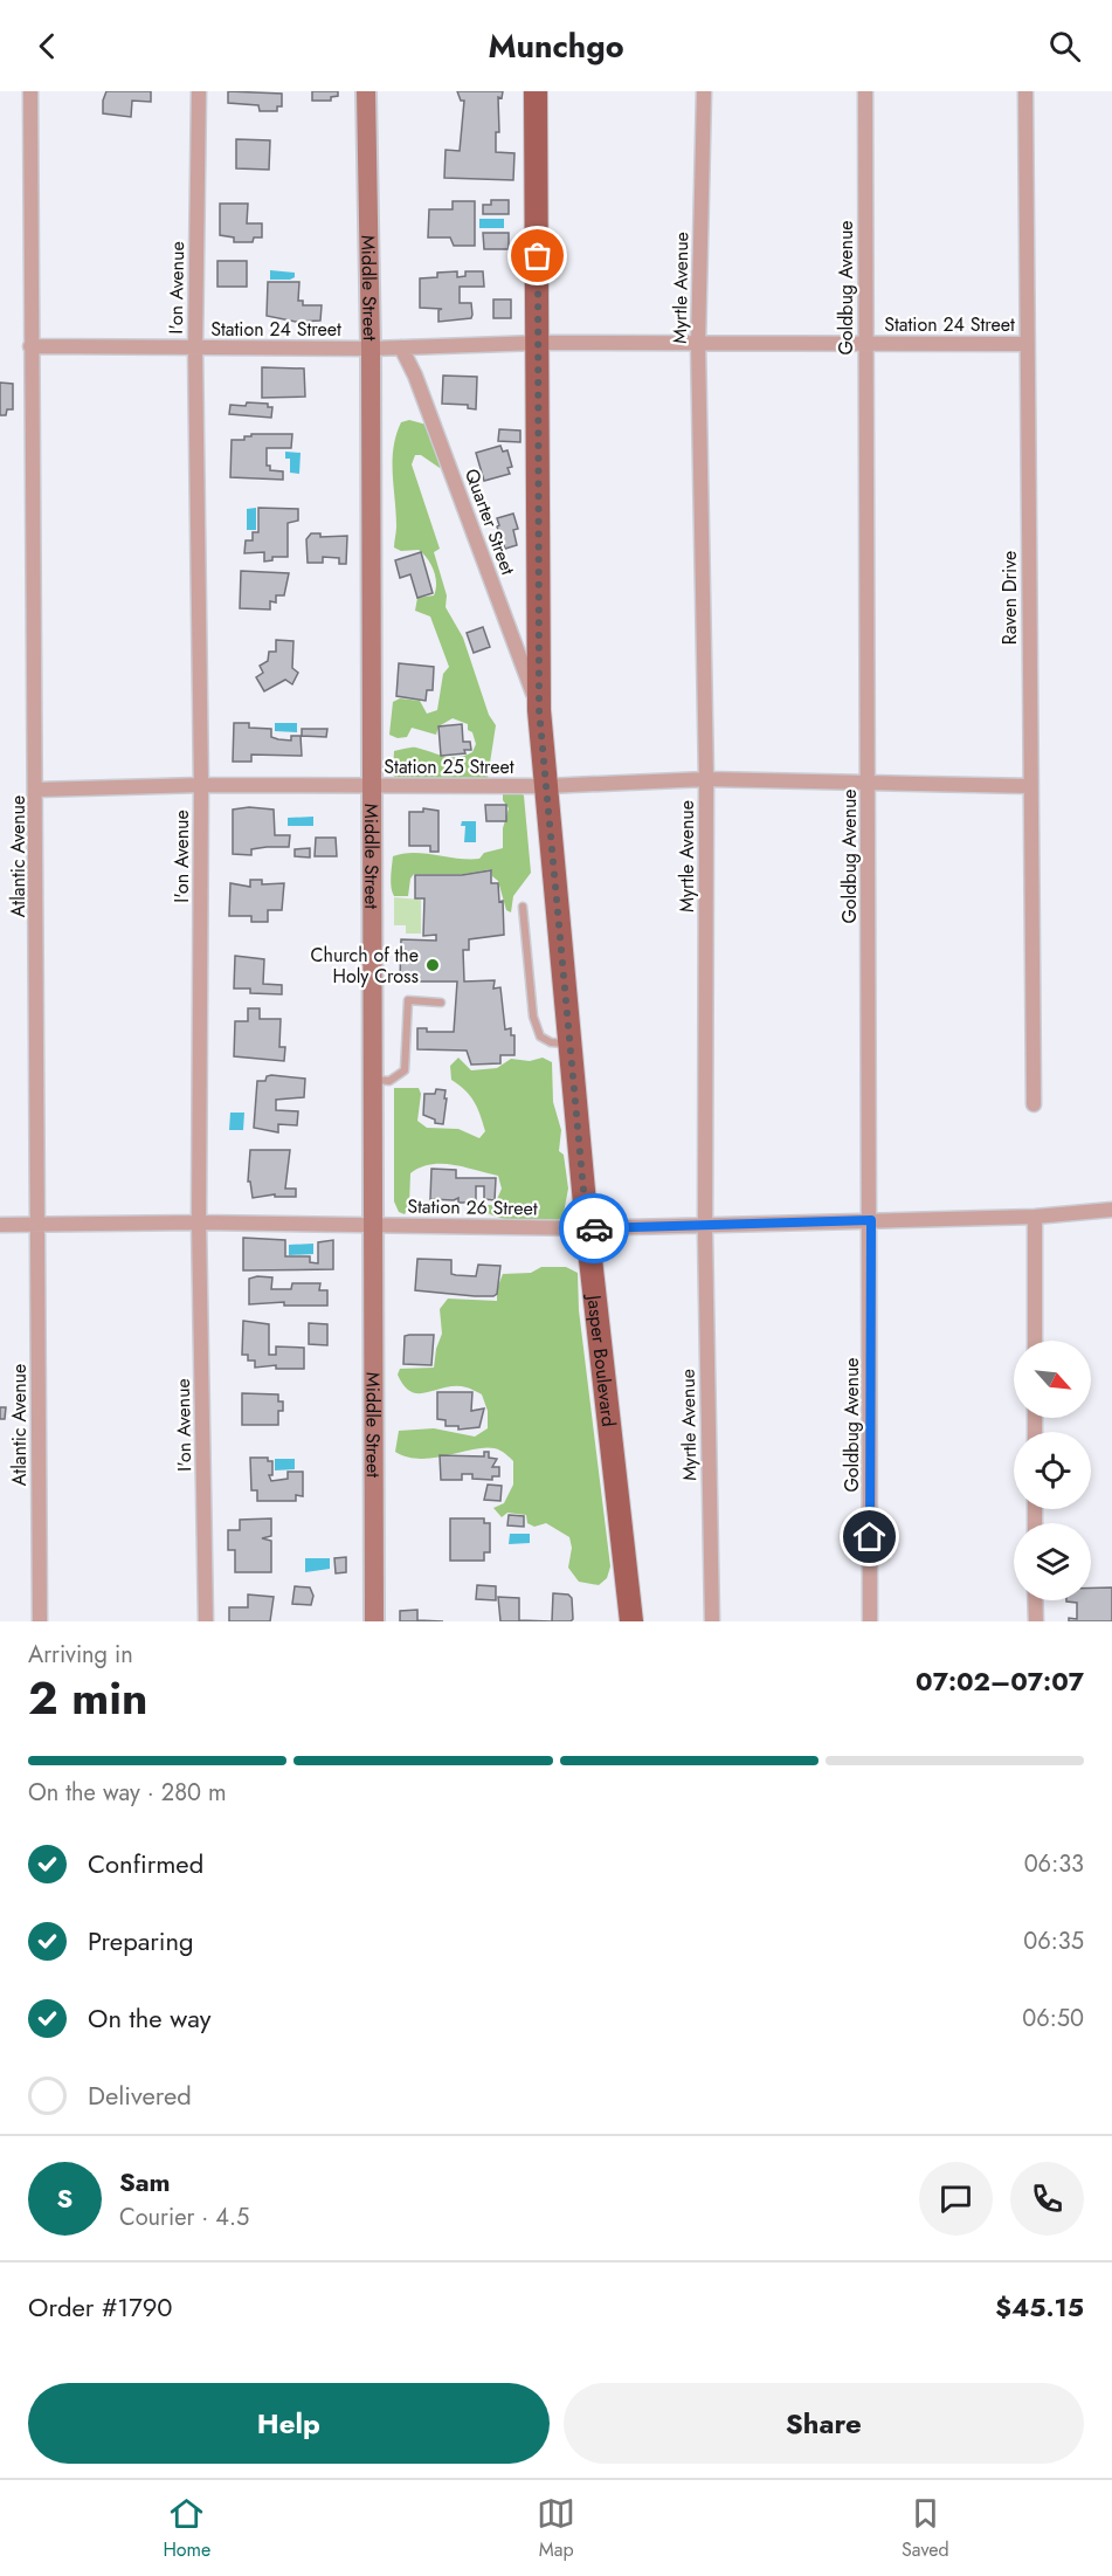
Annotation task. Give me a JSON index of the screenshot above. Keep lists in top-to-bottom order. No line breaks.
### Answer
{"streets":{"main road":["Jasper Boulevard"],"street":["I'on Avenue","Middle Street","Myrtle Avenue","Goldbug Avenue","Station 24 Street","Quarter Street","Raven Drive","Station 25 Street","Atlantic Avenue","Station 26 Street"]},"crossings":[["I'on Avenue","Station 24 Street"],["I'on Avenue","Station 25 Street"],["I'on Avenue","Station 26 Street"],["Middle Street","Station 24 Street"],["Middle Street","Station 25 Street"],["Middle Street","Station 26 Street"],["Myrtle Avenue","Station 24 Street"],["Myrtle Avenue","Station 25 Street"],["Myrtle Avenue","Station 26 Street"],["Goldbug Avenue","Station 24 Street"],["Goldbug Avenue","Station 25 Street"],["Goldbug Avenue","Station 26 Street"],["Station 24 Street","Quarter Street"],["Station 24 Street","Raven Drive"],["Station 24 Street","Atlantic Avenue"],["Station 24 Street","Jasper Boulevard"],["Quarter Street","Jasper Boulevard"],["Raven Drive","Station 25 Street"],["Station 25 Street","Atlantic Avenue"],["Station 25 Street","Jasper Boulevard"],["Atlantic Avenue","Station 26 Street"],["Station 26 Street","Jasper Boulevard"]],"places":["Church of the Holy Cross"],"north":"bottom right","page":{"header":"Munchgo","heading":["2 min","Arriving in","07:02–07:07"],"panel":["Sam","Courier · 4.5","Order #1790","$45.15"],"bar":"On the way · 280 m","list":[["Confirmed","06:33"],["Preparing","06:35"],["On the way","06:50"],"Delivered"],"round":"S","buttons":["Help","Share"],"tabs":["Home","Map","Saved"]}}
